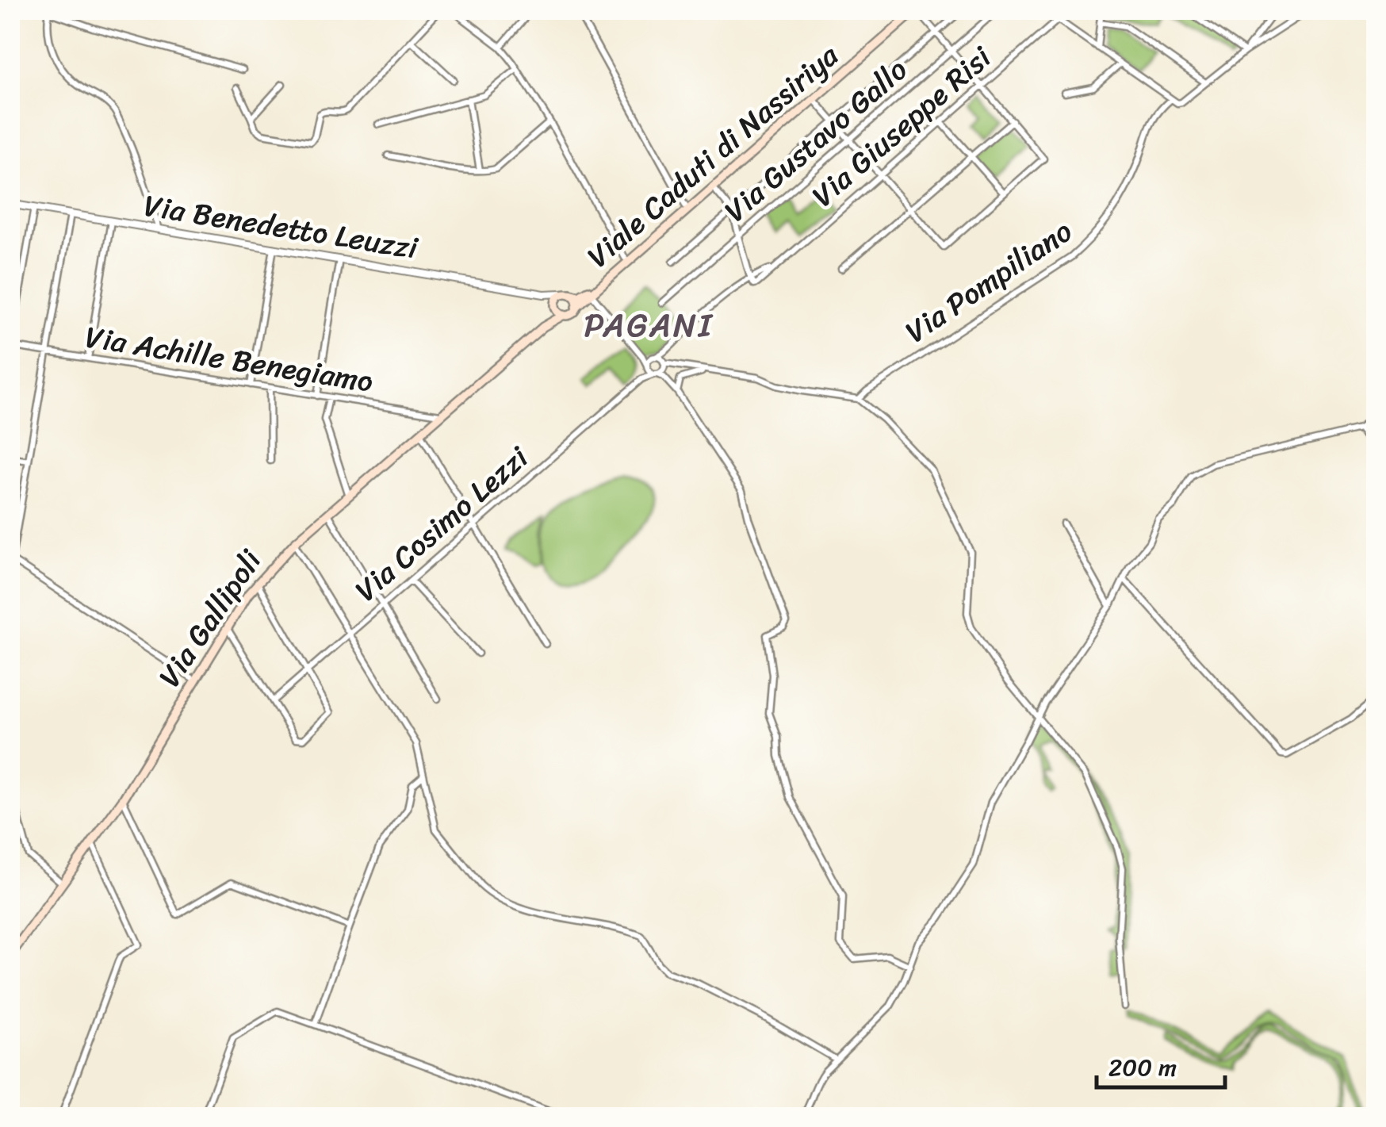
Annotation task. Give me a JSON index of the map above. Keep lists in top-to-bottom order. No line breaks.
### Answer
{"streets":{"main road":["Viale Caduti di Nassiriya","Via Gallipoli"],"street":["Via Giuseppe Risi","Via Gustavo Gallo","Via Benedetto Leuzzi","Via Pompiliano","Via Achille Benegiamo","Via Cosimo Lezzi"]},"crossings":[["Via Giuseppe Risi","Via Cosimo Lezzi"],["Viale Caduti di Nassiriya","Via Benedetto Leuzzi"],["Viale Caduti di Nassiriya","Via Gallipoli"],["Via Benedetto Leuzzi","Via Gallipoli"],["Via Achille Benegiamo","Via Gallipoli"]],"districts":["PAGANI"],"scale_bar":"200 m"}
